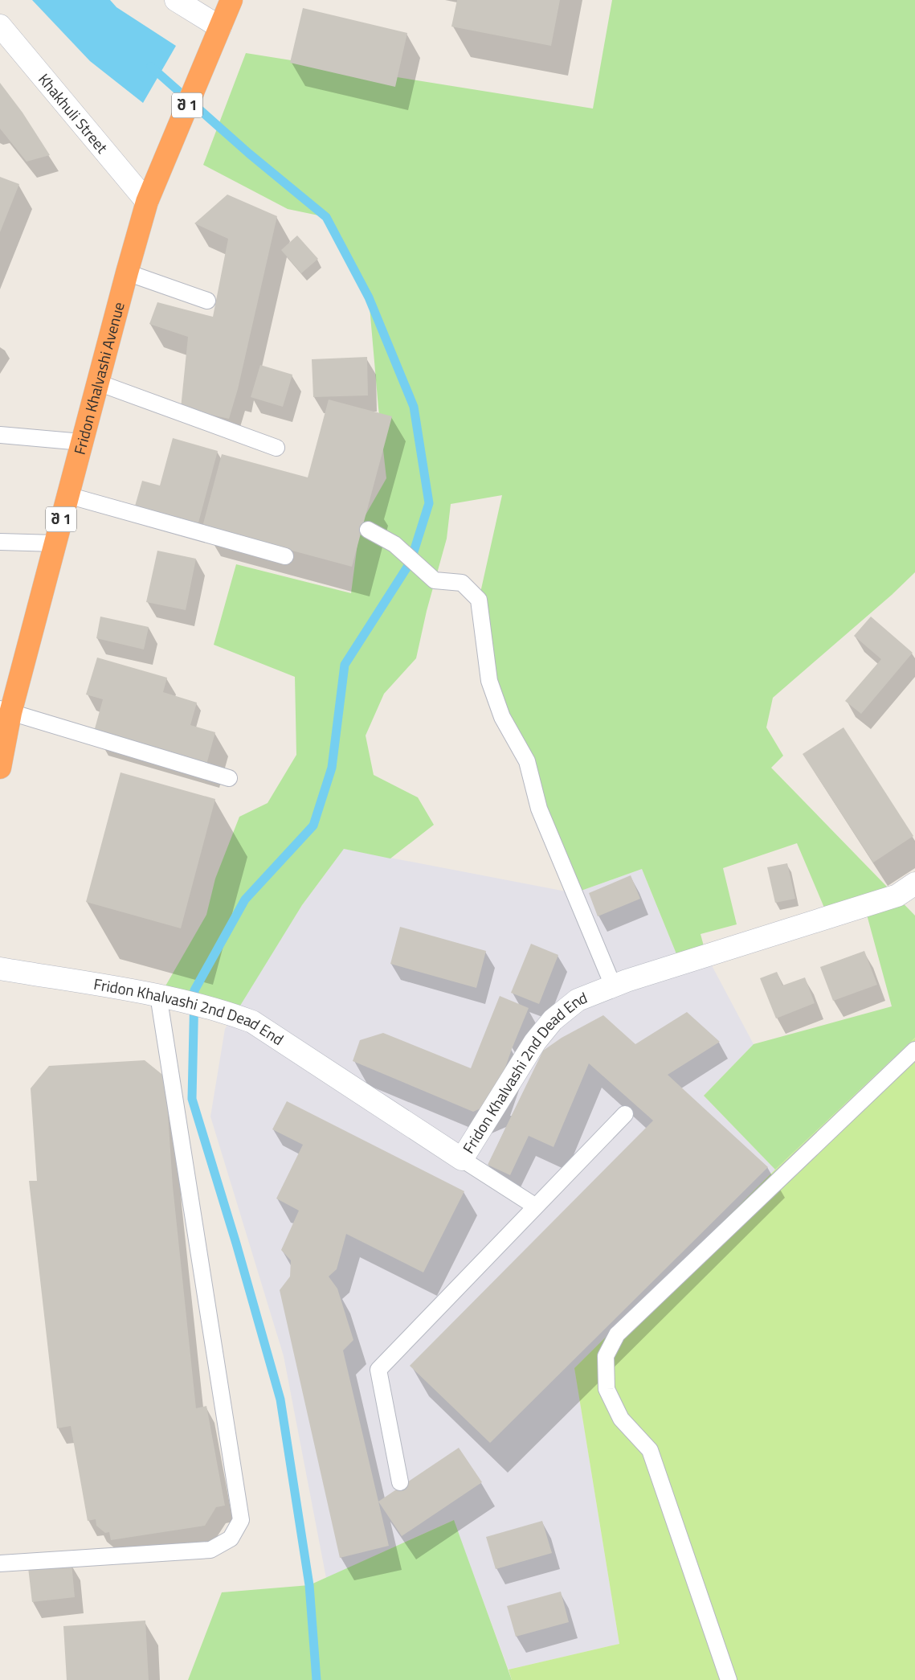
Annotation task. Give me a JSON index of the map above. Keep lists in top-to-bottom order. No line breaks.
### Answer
{"streets":{"highway":["შ 1","Fridon Khalvashi Avenue"],"street":["Khakhuli Street","Fridon Khalvashi 2nd Dead End"]},"crossings":[["Khakhuli Street","Fridon Khalvashi Avenue"]]}
